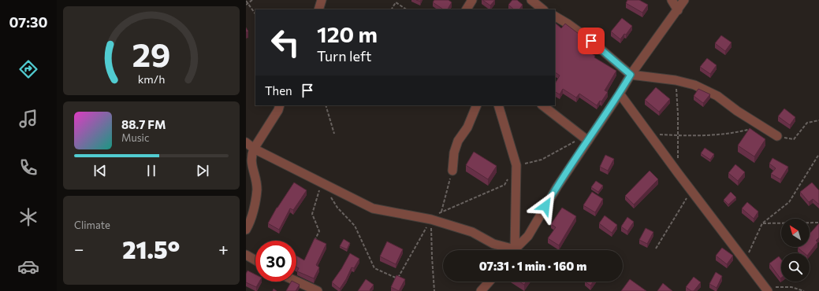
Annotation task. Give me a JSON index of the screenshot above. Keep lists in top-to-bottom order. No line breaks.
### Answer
{"north":"top left","page":{"tabs":"07:30","turn":["120 m","Turn left"],"then":"Then","song":["88.7 FM","Music"],"tile":"Climate","heat":["−","21.5°","+"],"limit":"30","trip":"07:31 · 1 min · 160 m","gauge":["29","km/h"]}}
